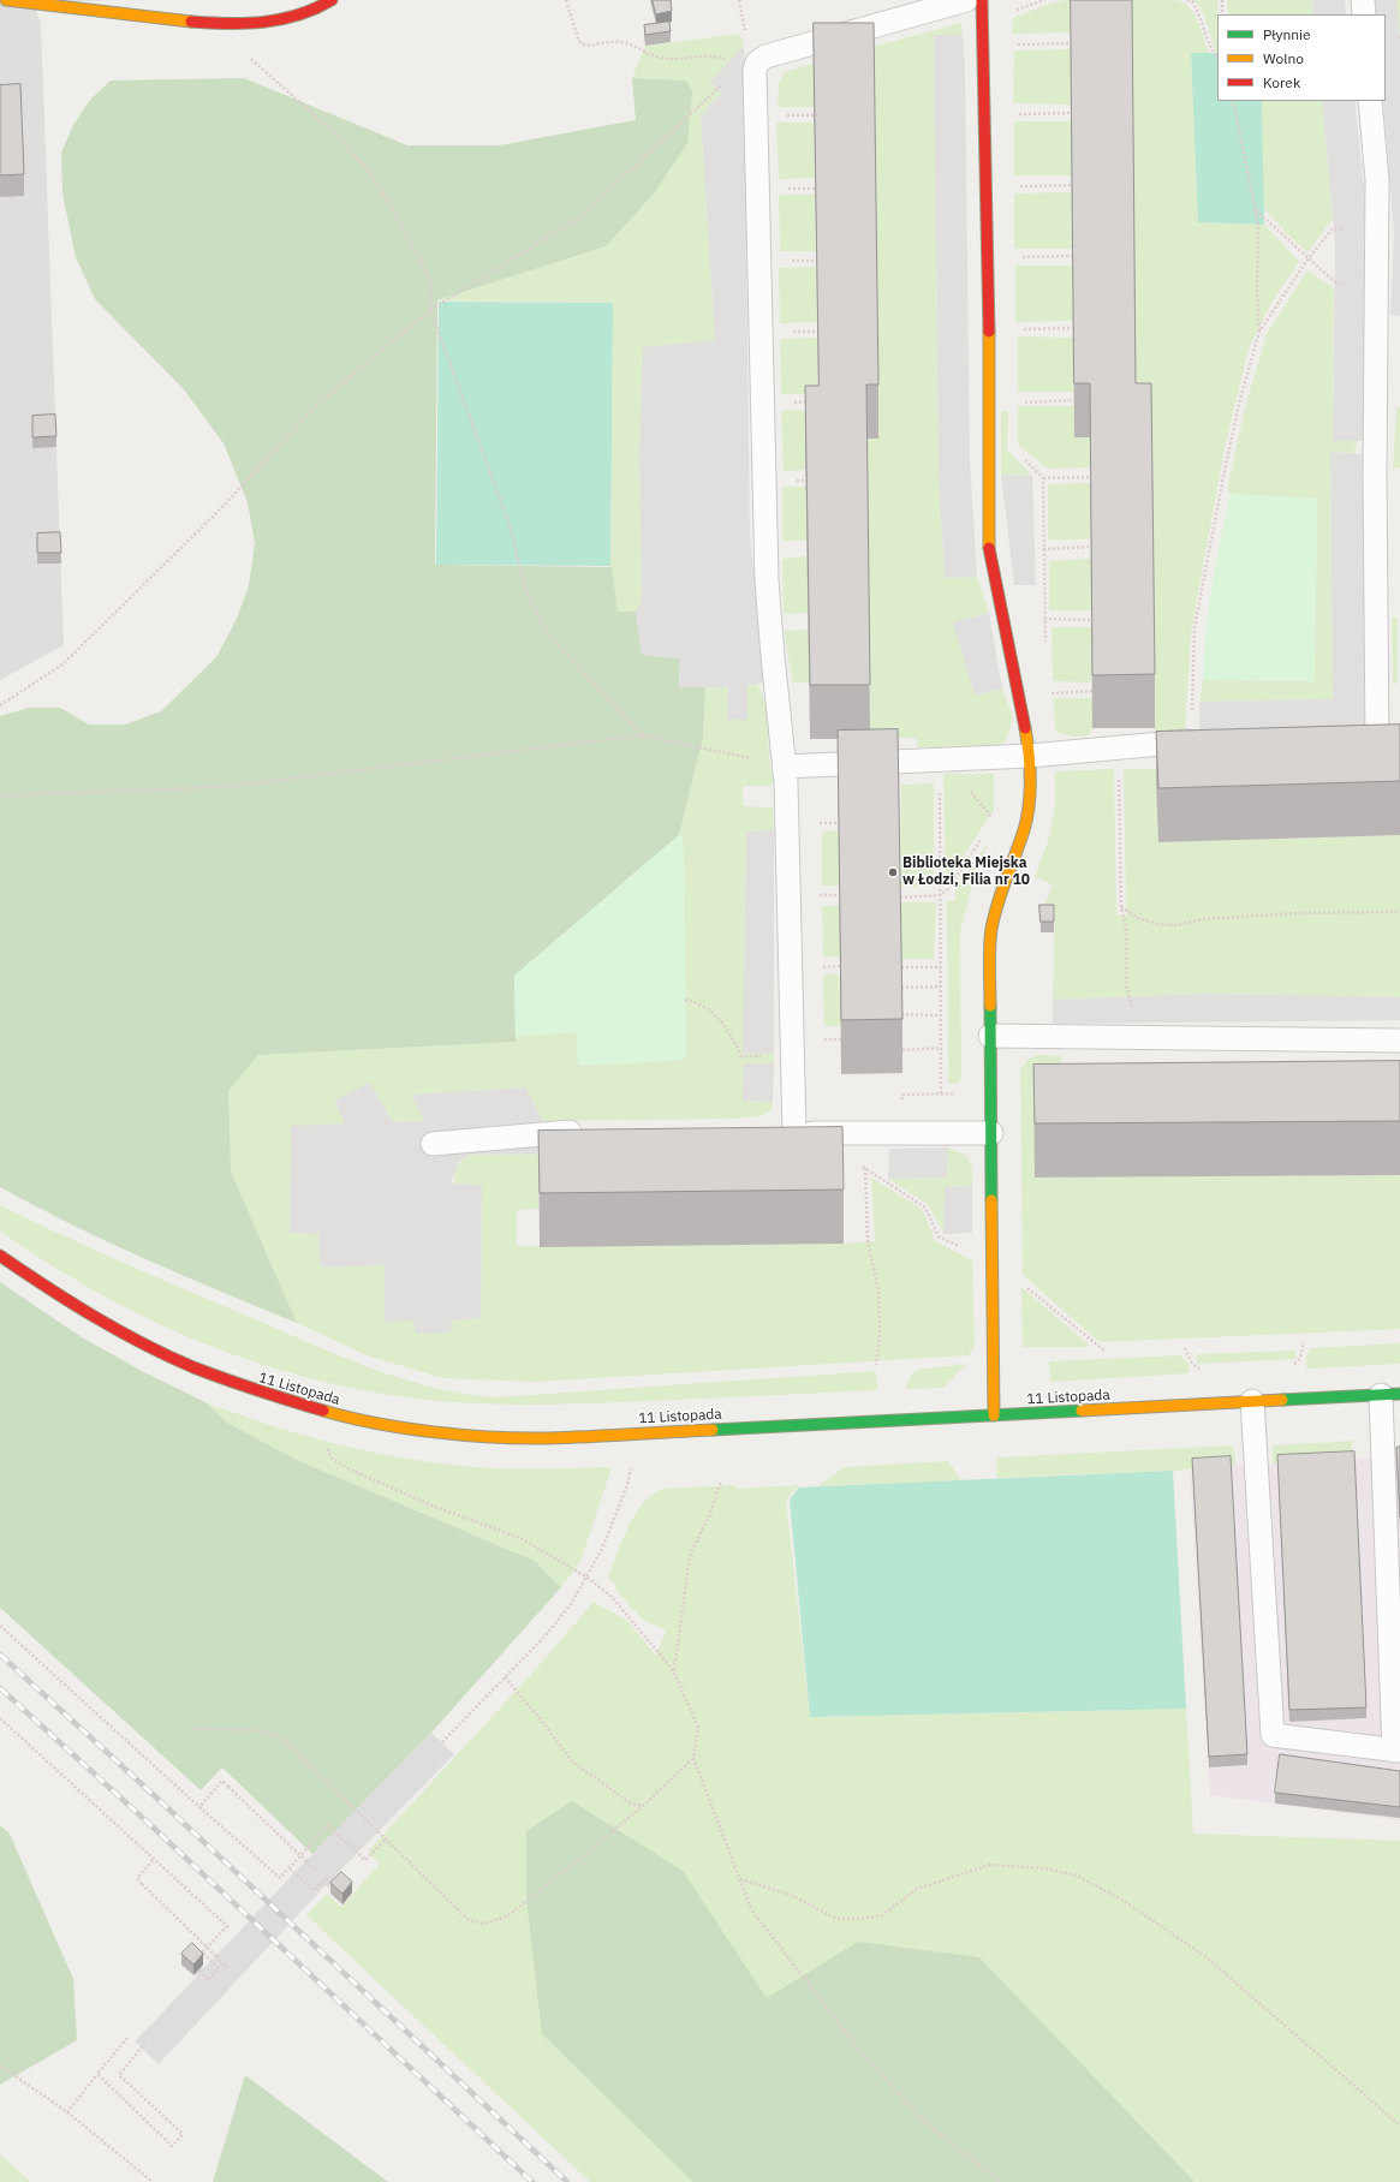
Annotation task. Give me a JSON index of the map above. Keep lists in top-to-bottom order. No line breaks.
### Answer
{"streets":{"street":["11 Listopada"]},"places":["Biblioteka Miejska w Łodzi, Filia nr 10"],"legend":["Płynnie","Wolno","Korek"]}
